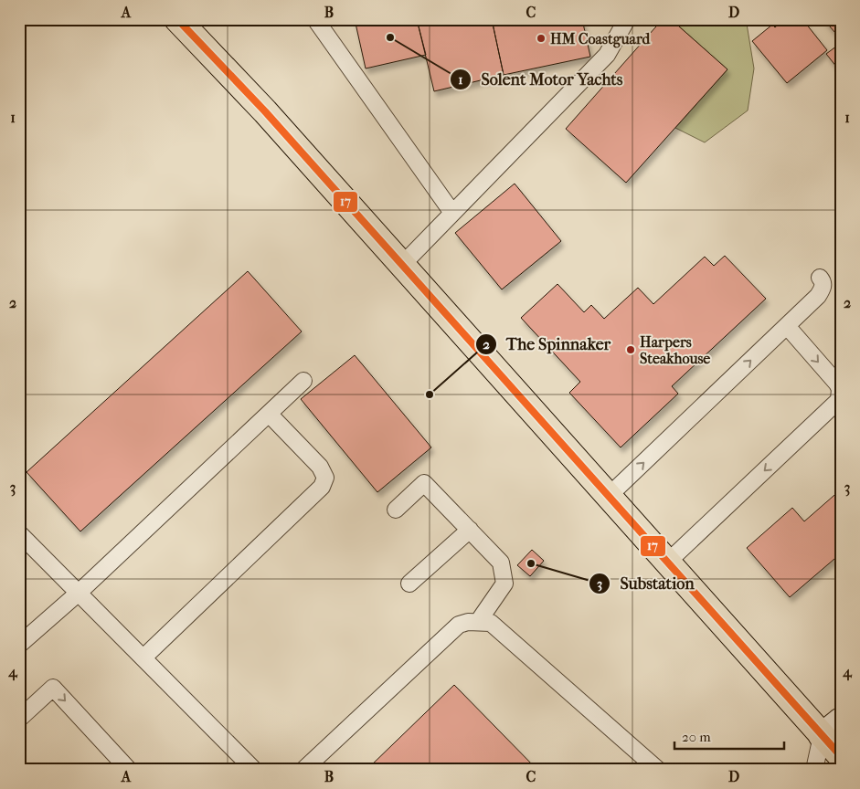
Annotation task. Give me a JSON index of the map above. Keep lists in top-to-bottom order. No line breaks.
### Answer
{"places":["Solent Motor Yachts","HM Coastguard","Harpers Steakhouse","The Spinnaker","Substation"],"lines":["transit line 17"],"scale_bar":"20 m","grid":{"columns":["A","B","C","D"],"rows":["1","2","3","4"]}}
